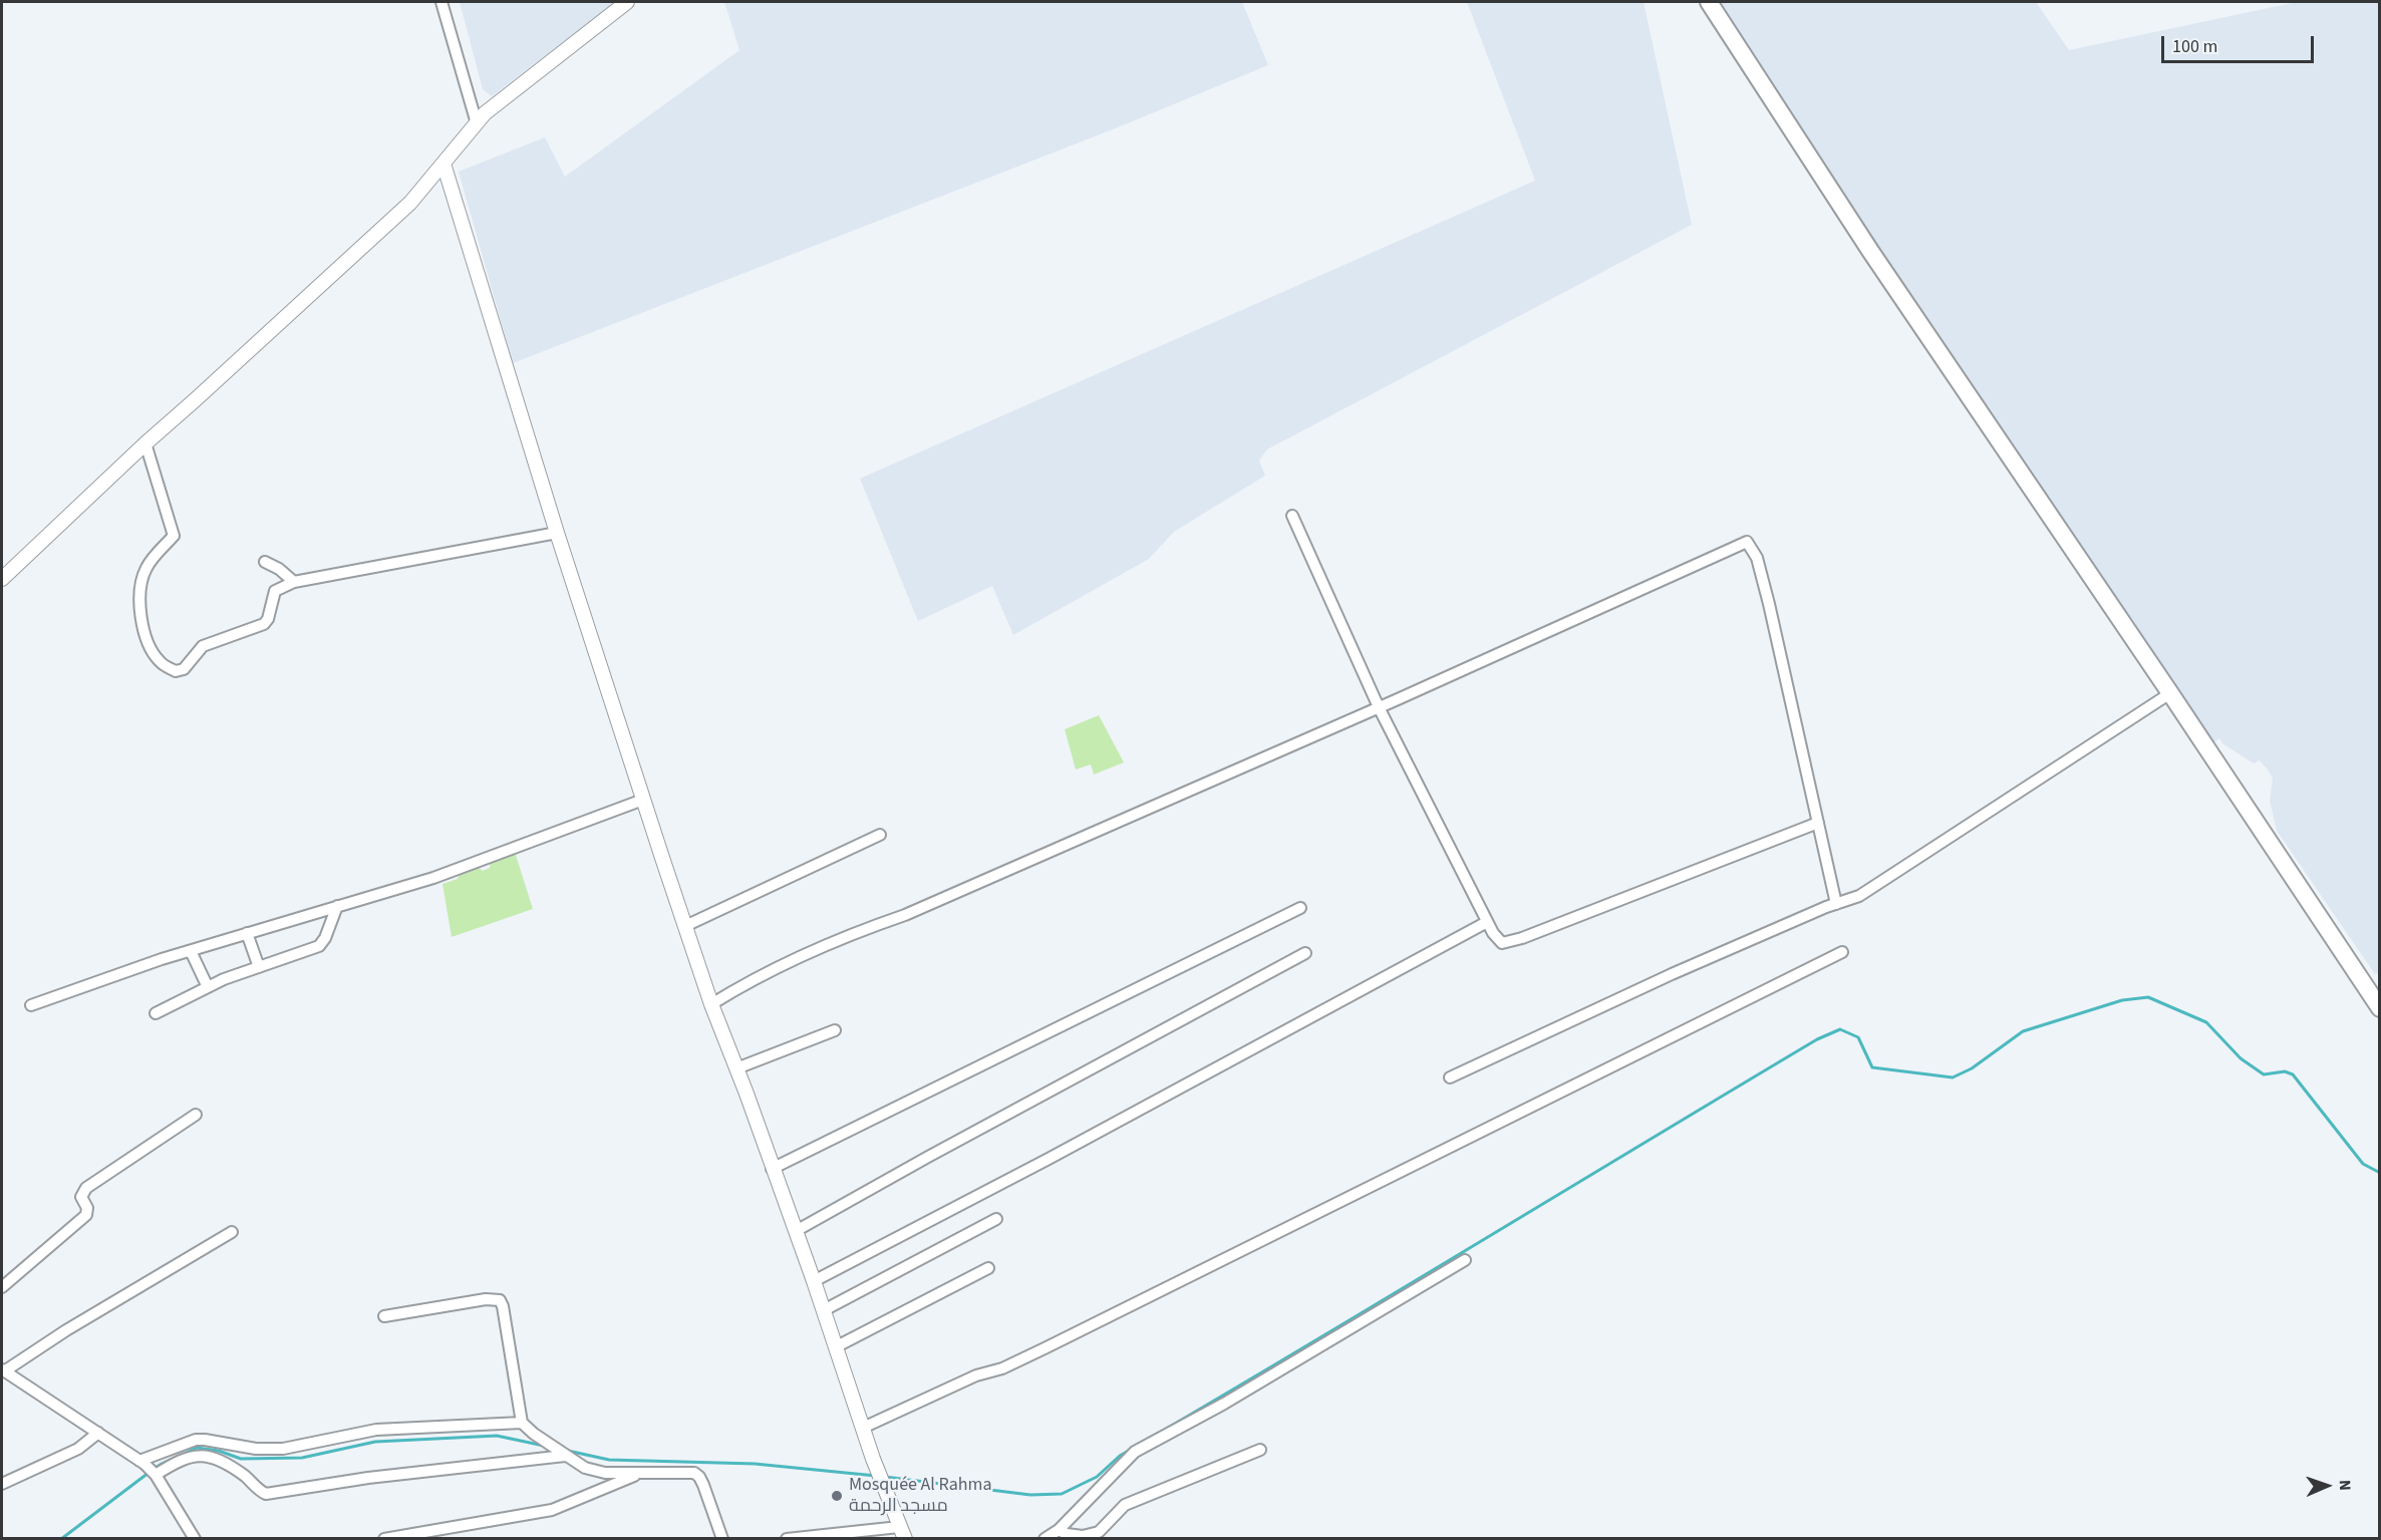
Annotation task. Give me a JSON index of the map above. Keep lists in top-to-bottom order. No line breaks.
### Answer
{"places":["Mosquée Al Rahma مسجد الرحمة"],"scale_bar":"100 m","north":"right"}
